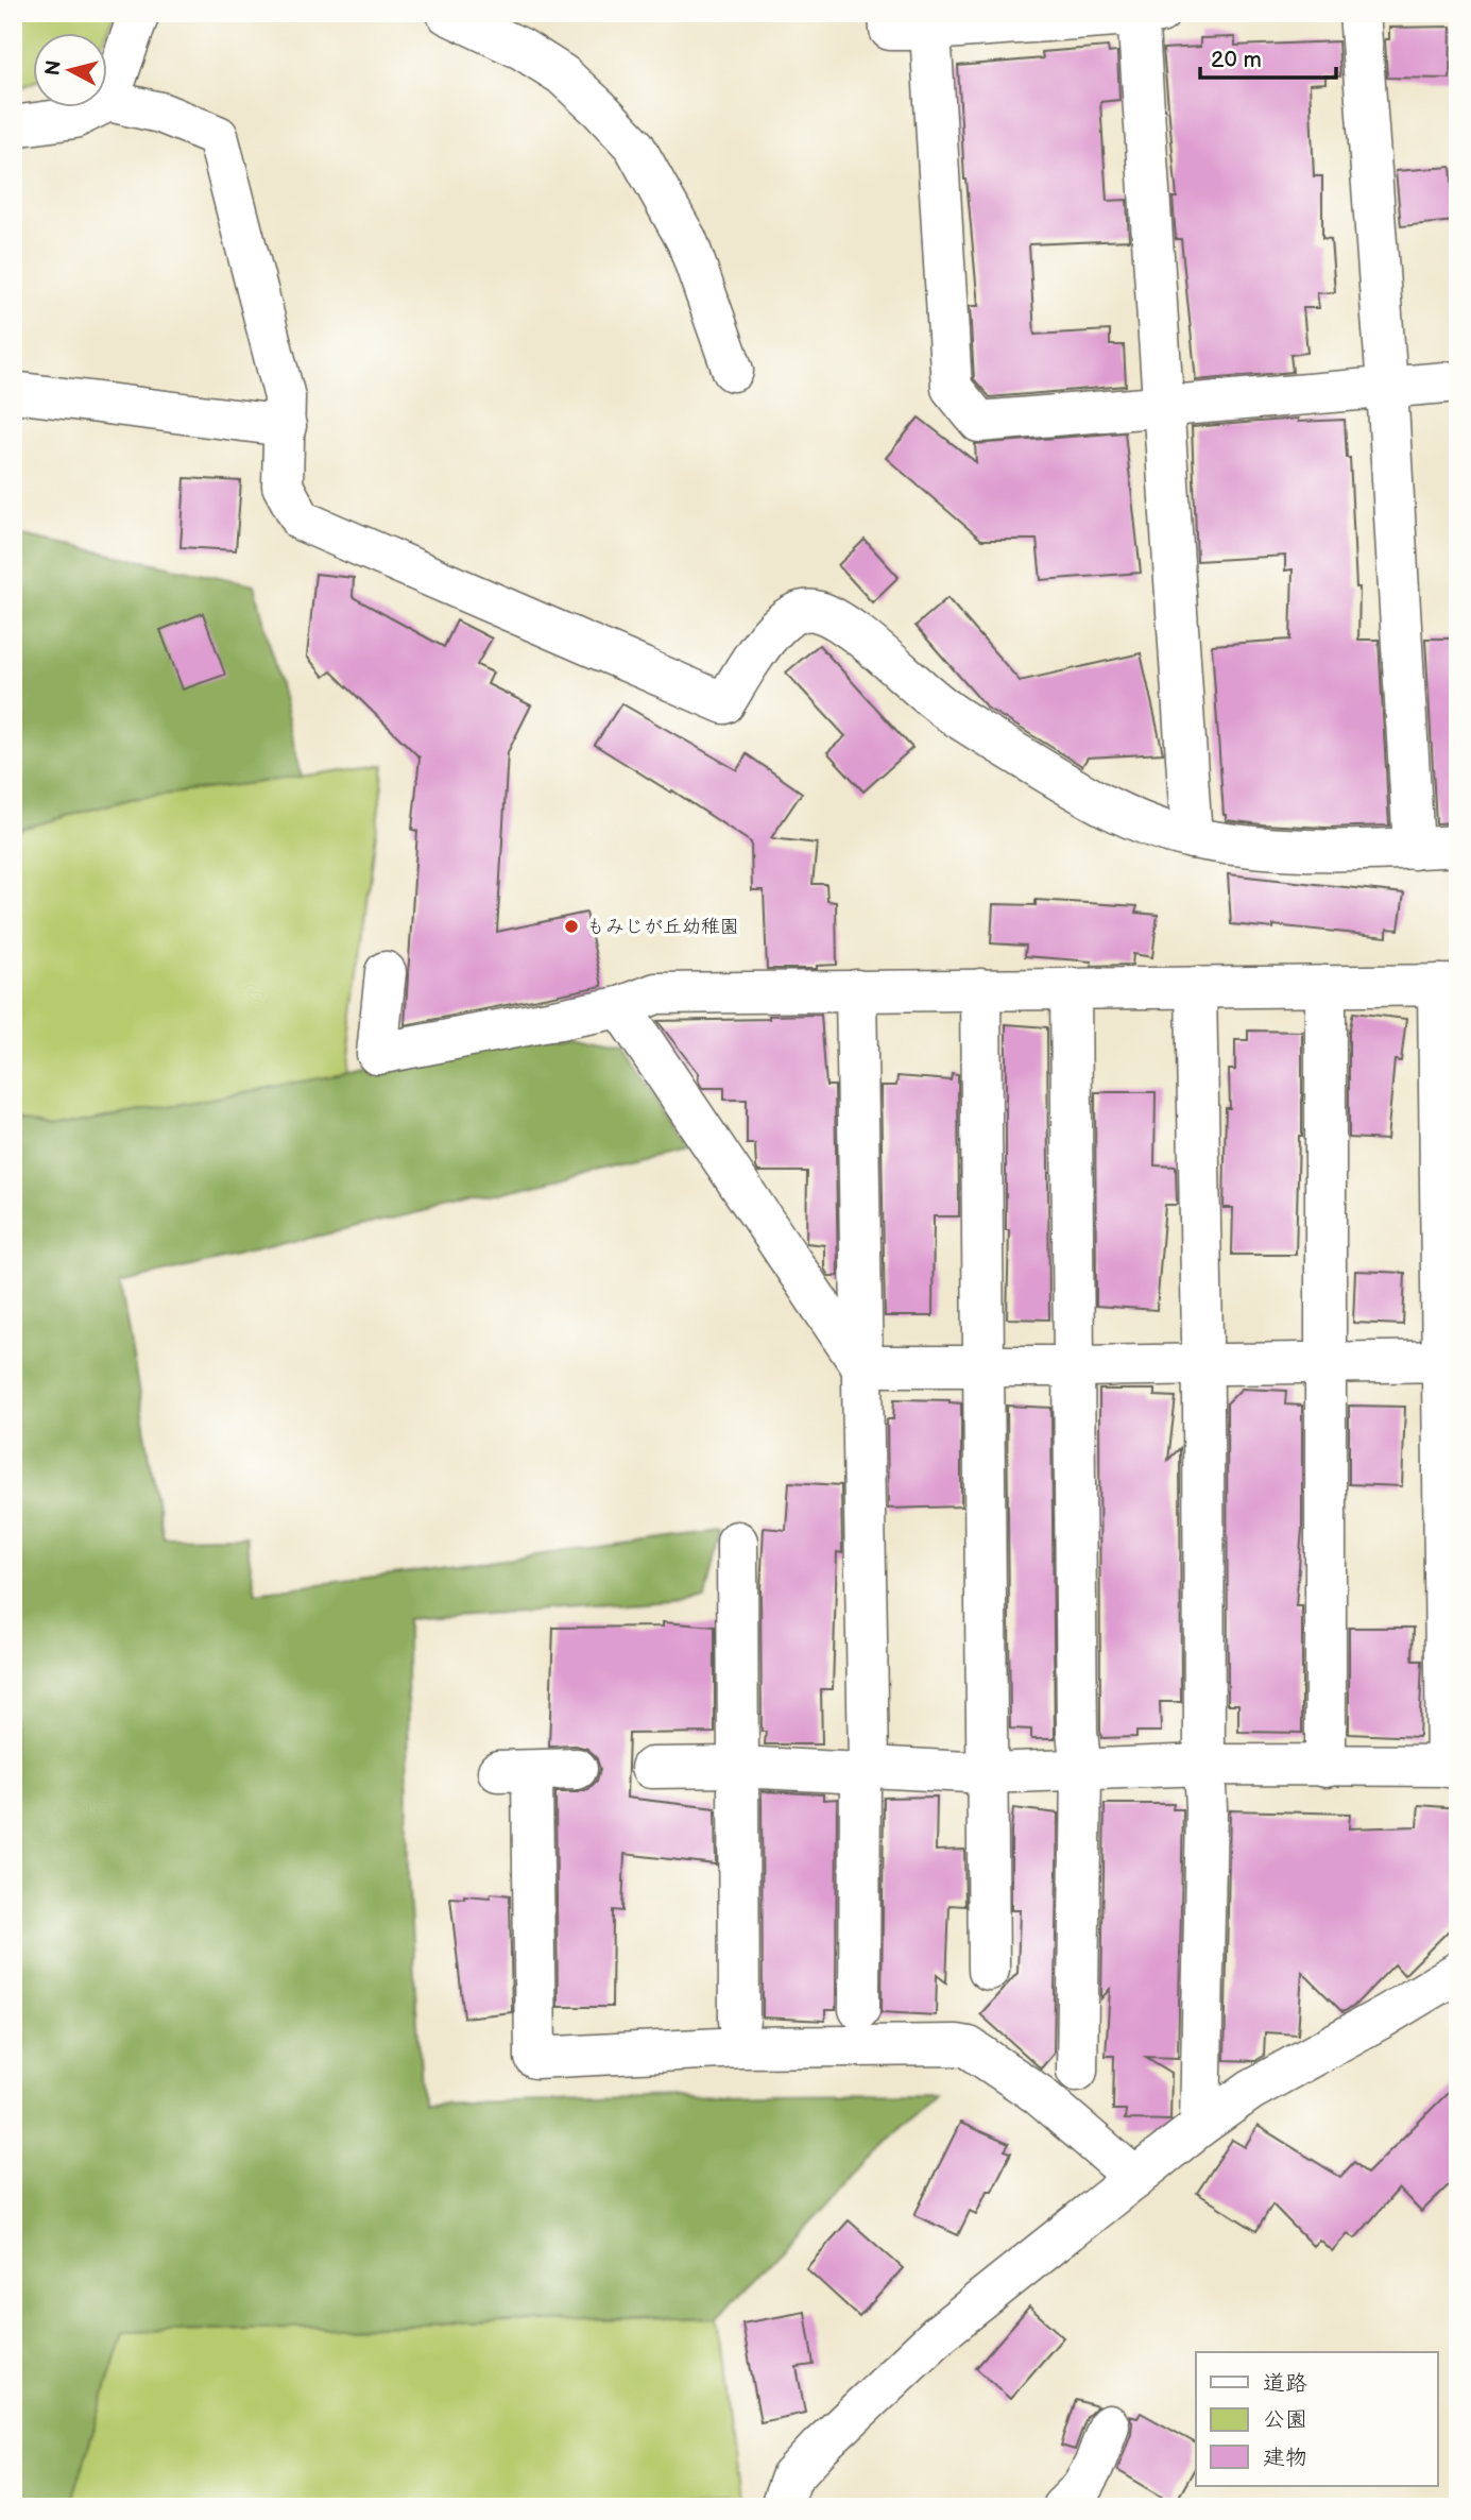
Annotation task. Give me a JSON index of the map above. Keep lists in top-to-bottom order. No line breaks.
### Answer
{"places":["もみじが丘幼稚園"],"legend":["道路","公園","建物"],"scale_bar":"20 m","north":"left"}
